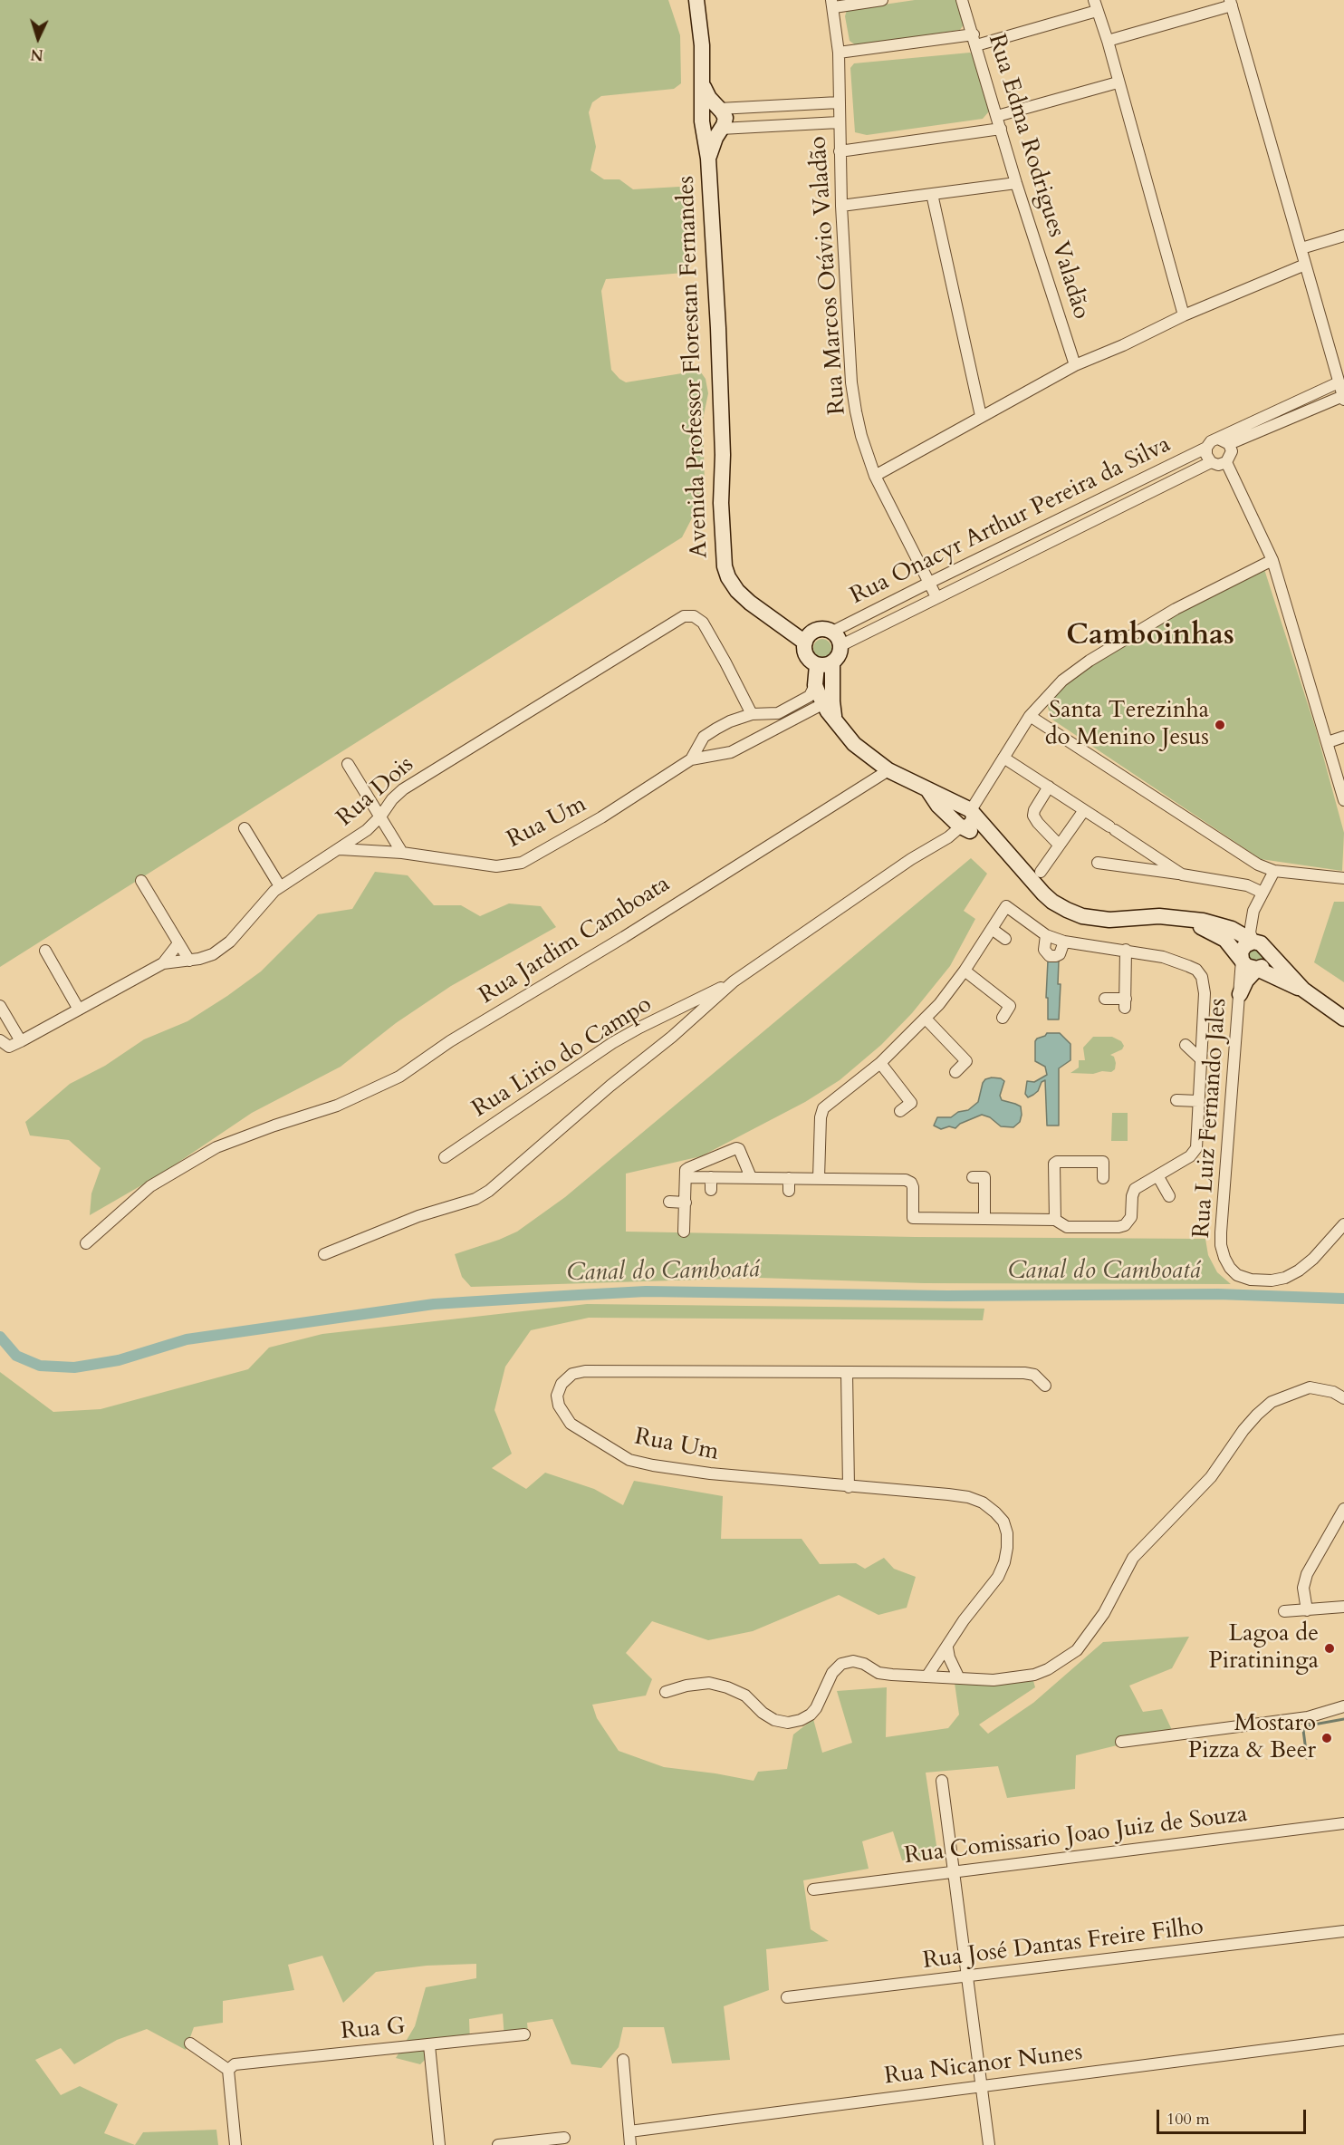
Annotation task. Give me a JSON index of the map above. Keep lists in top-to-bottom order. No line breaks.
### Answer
{"streets":{"street":["Rua Edma Rodrigues Valadão","Rua Marcos Otávio Valadão","Avenida Professor Florestan Fernandes","Rua Onacyr Arthur Pereira da Silva","Rua Dois","Rua Um","Rua Jardim Camboata","Rua Lirio do Campo","Rua Luiz Fernando Jales","Rua Comissario Joao Juiz de Souza","Rua José Dantas Freire Filho","Rua G","Rua Nicanor Nunes"]},"crossings":[["Rua Marcos Otávio Valadão","Rua Onacyr Arthur Pereira da Silva"],["Avenida Professor Florestan Fernandes","Rua Onacyr Arthur Pereira da Silva"],["Rua Dois","Rua Um"]],"districts":["Camboinhas"],"water":["Canal do Camboatá"],"places":["Santa Terezinha do Menino Jesus","Lagoa de Piratininga","Mostaro Pizza & Beer"],"scale_bar":"100 m","north":"bottom"}
